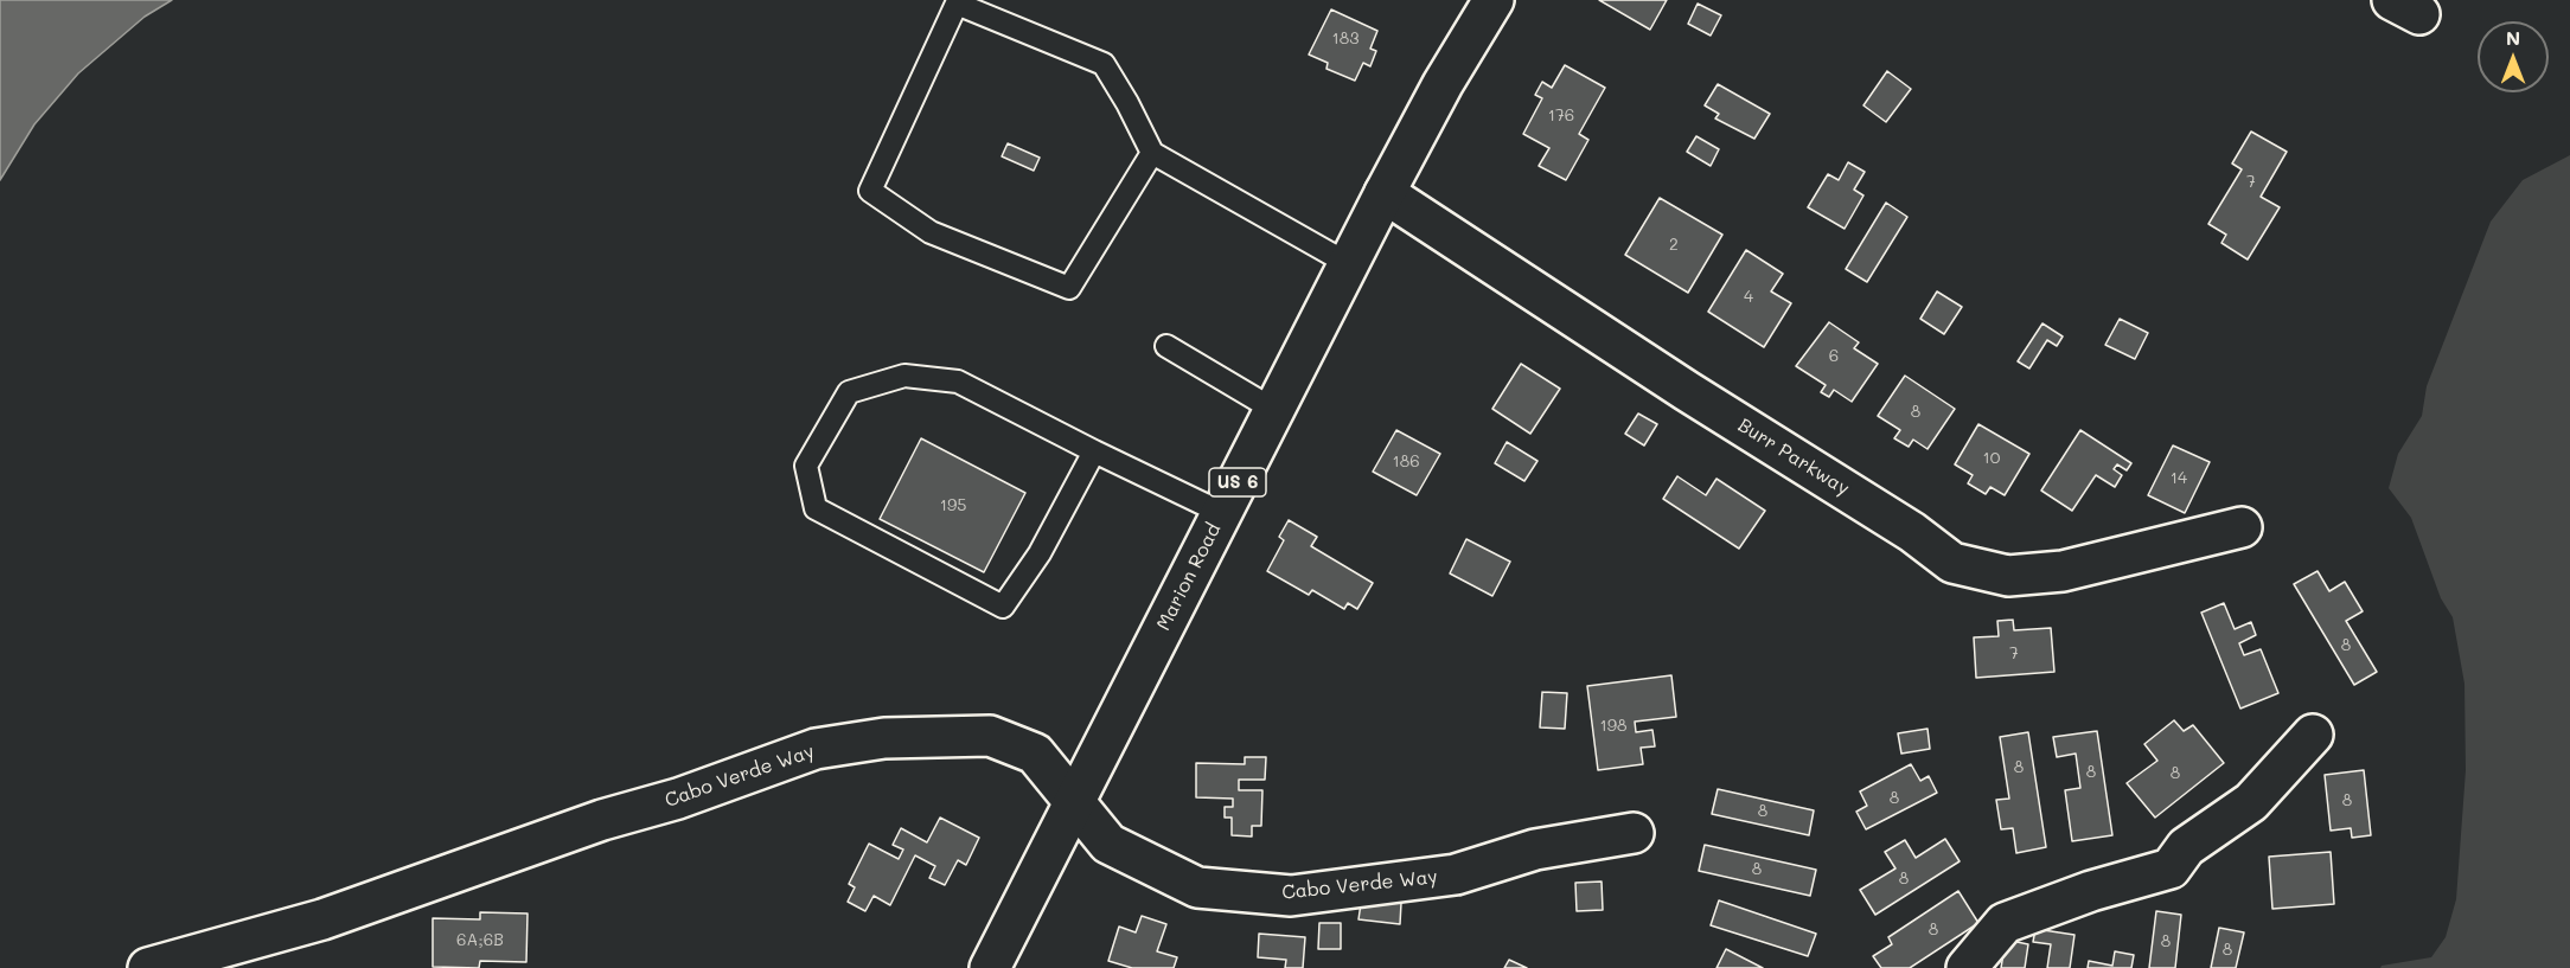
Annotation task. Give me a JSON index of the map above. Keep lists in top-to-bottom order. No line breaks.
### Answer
{"streets":{"street":["Burr Parkway","US 6","Marion Road","Cabo Verde Way"]},"crossings":[["Burr Parkway","Marion Road"],["Marion Road","Cabo Verde Way"]],"house_numbers":["183","176","7","2","4","6","8","10","186","14","195","8","7","198","8","8","8","8","8","8","8","8","8","6A;6B","8","8"],"north":"top"}
